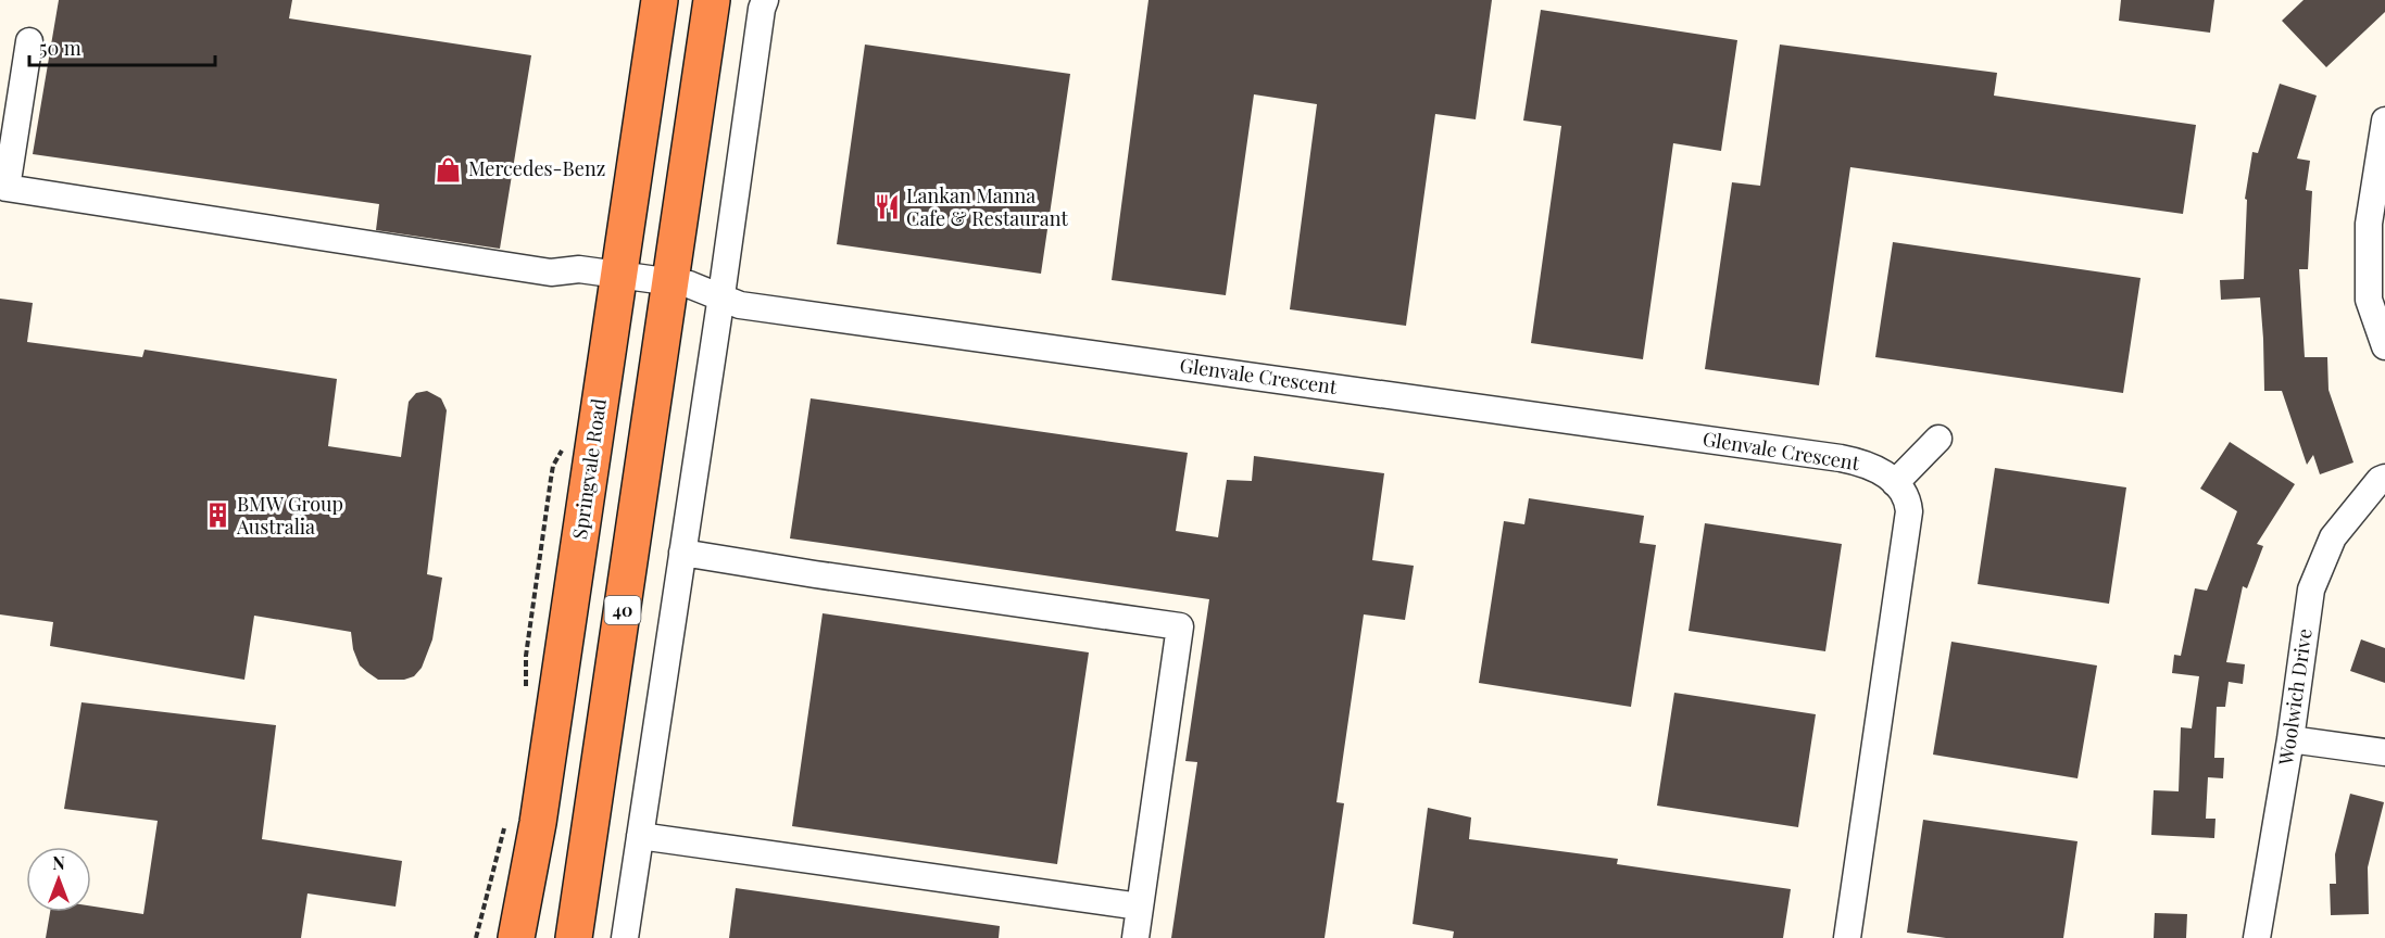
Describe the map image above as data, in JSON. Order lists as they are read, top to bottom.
{
  "streets": {
    "highway": ["Springvale Road", "40"],
    "street": ["Glenvale Crescent", "Woolwich Drive"]
  },
  "crossings": [
    ["Glenvale Crescent", "Springvale Road"],
    ["Glenvale Crescent", "40"]
  ],
  "places": {
    "shop": ["Mercedes-Benz"],
    "restaurant": ["Lankan Manna Cafe & Restaurant"],
    "building": ["BMW Group Australia"]
  },
  "scale_bar": "50 m",
  "north": "top"
}
